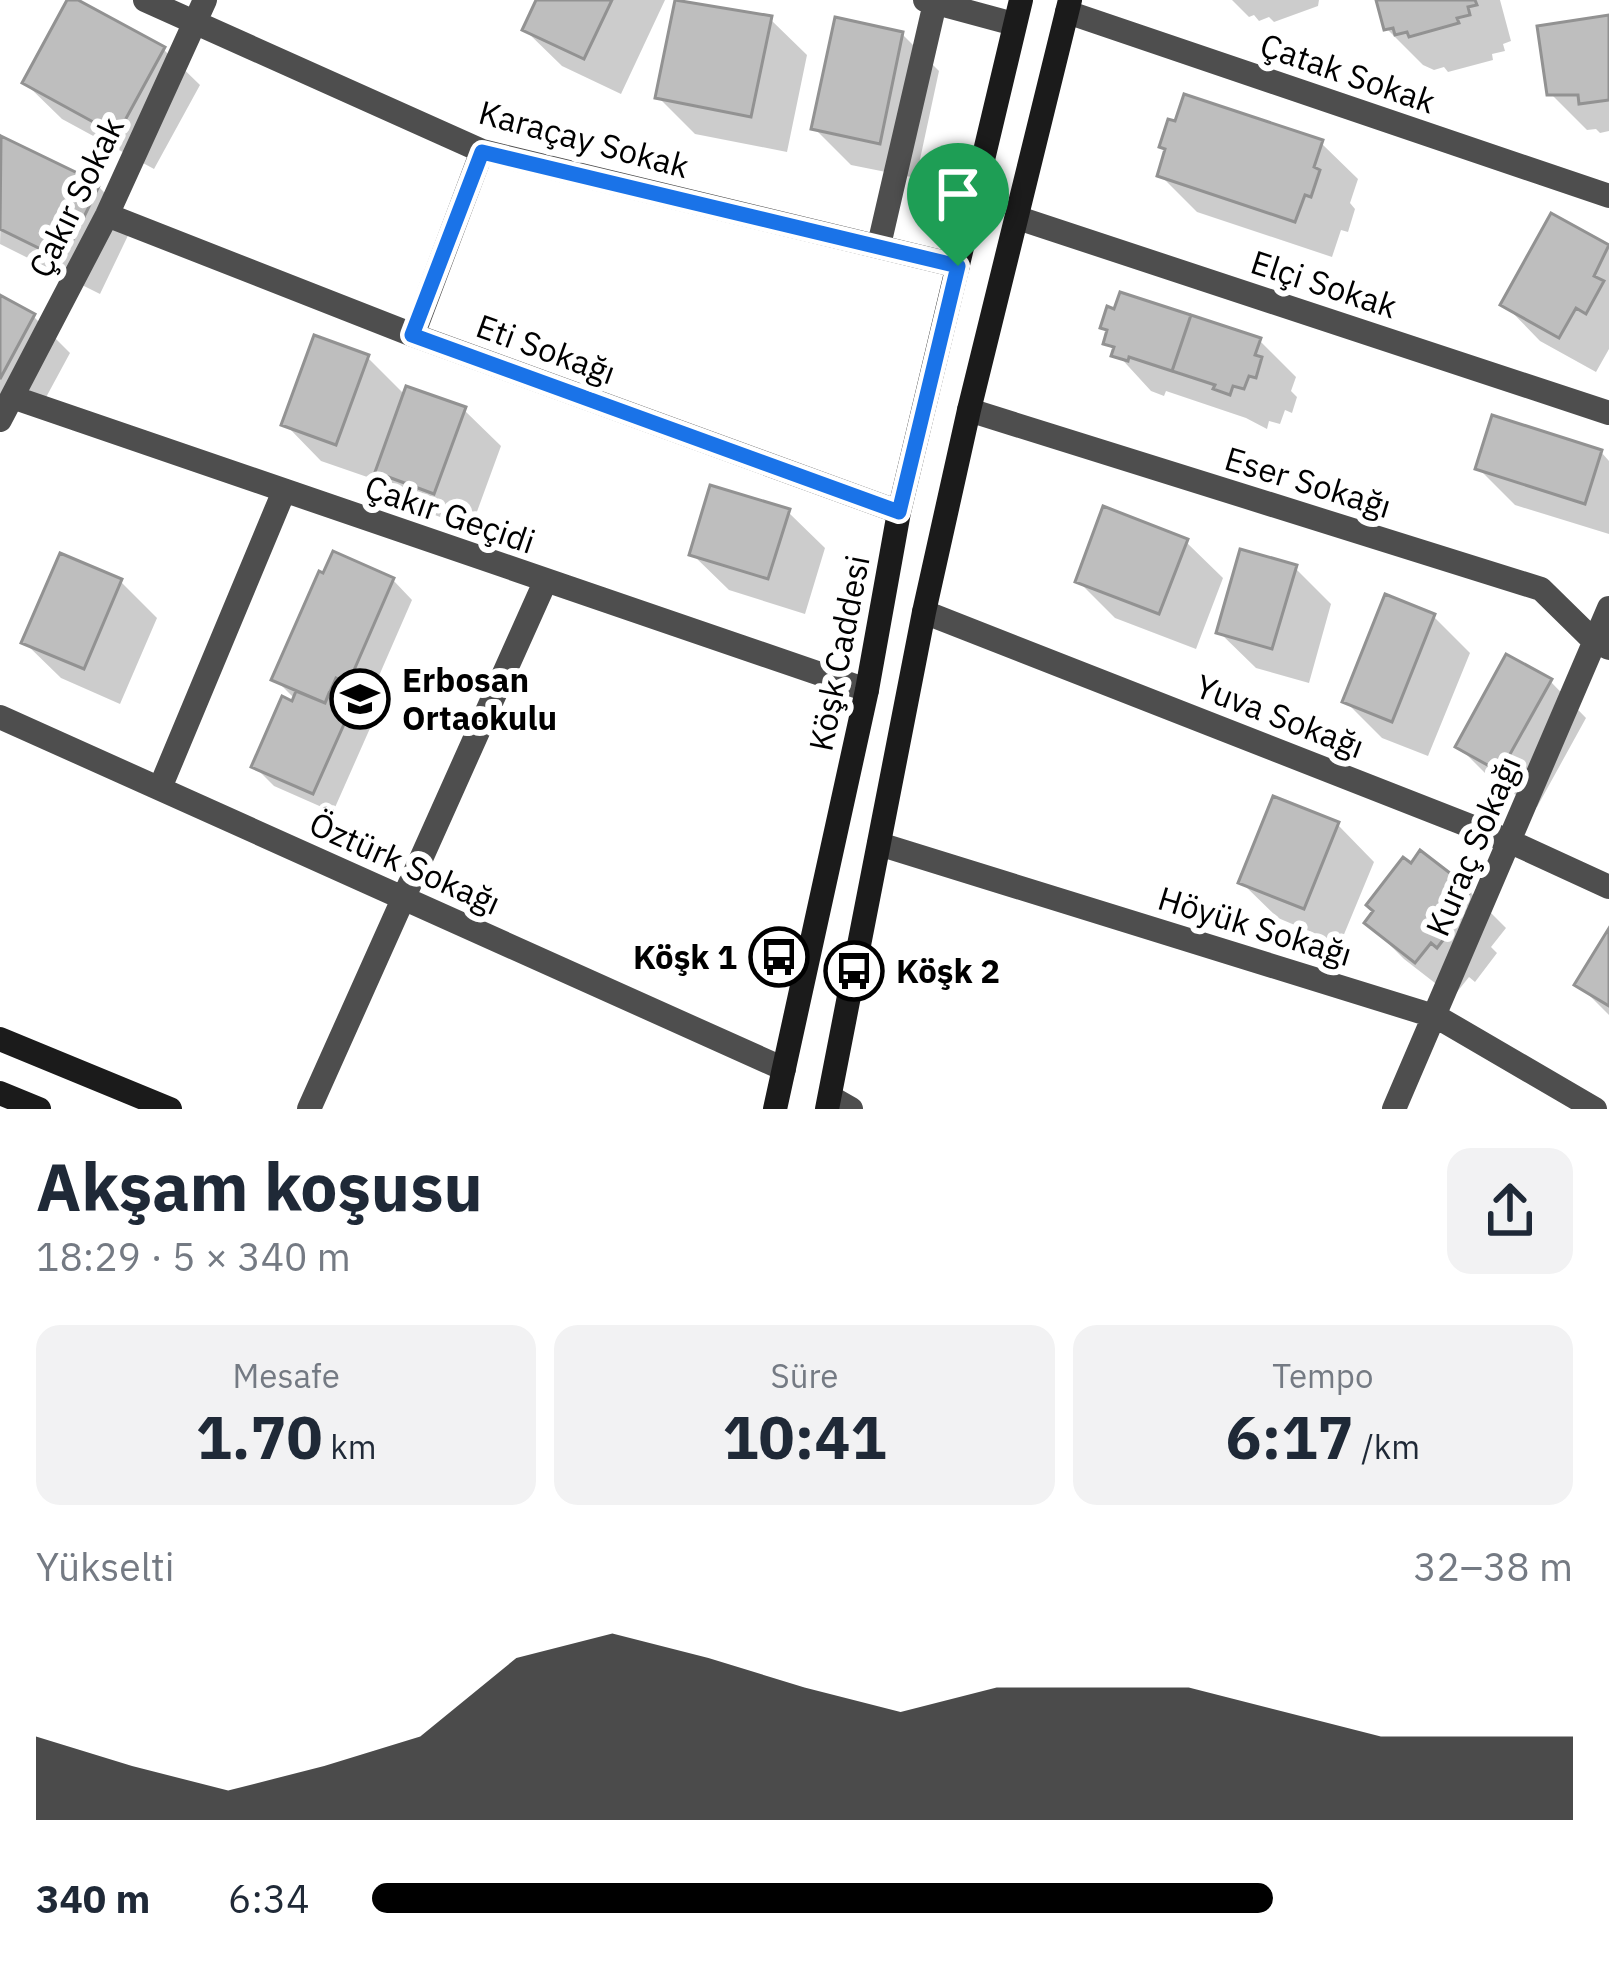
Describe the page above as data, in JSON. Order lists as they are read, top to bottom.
{
  "streets": {
    "street": [
      "Çatak Sokak",
      "Karaçay Sokak",
      "Çakır Sokak",
      "Elçi Sokak",
      "Eti Sokağı",
      "Eser Sokağı",
      "Çakır Geçidi",
      "Köşk Caddesi",
      "Yuva Sokağı",
      "Kuraç Sokağı",
      "Öztürk Sokağı",
      "Höyük Sokağı"
    ]
  },
  "crossings": [
    ["Karaçay Sokak", "Çakır Sokak"],
    ["Karaçay Sokak", "Köşk Caddesi"],
    ["Çakır Sokak", "Eti Sokağı"],
    ["Çakır Sokak", "Çakır Geçidi"],
    ["Eti Sokağı", "Köşk Caddesi"],
    ["Eser Sokağı", "Kuraç Sokağı"],
    ["Çakır Geçidi", "Köşk Caddesi"],
    ["Köşk Caddesi", "Öztürk Sokağı"],
    ["Yuva Sokağı", "Kuraç Sokağı"],
    ["Kuraç Sokağı", "Höyük Sokağı"]
  ],
  "places": {
    "school or university": ["Erbosan Ortaokulu"],
    "bus stop": ["Köşk 1", "Köşk 2"]
  },
  "page": {
    "heading": ["Akşam koşusu", "18:29 · 5 × 340 m"],
    "stats": [
      ["Mesafe", "1.70 km"],
      ["Süre", "10:41"],
      ["Tempo", "6:17 /km"]
    ],
    "chart": ["Yükselti", "32–38 m"],
    "list": [
      {
        "name": "340 m",
        "note": "6:34"
      }
    ]
  }
}
